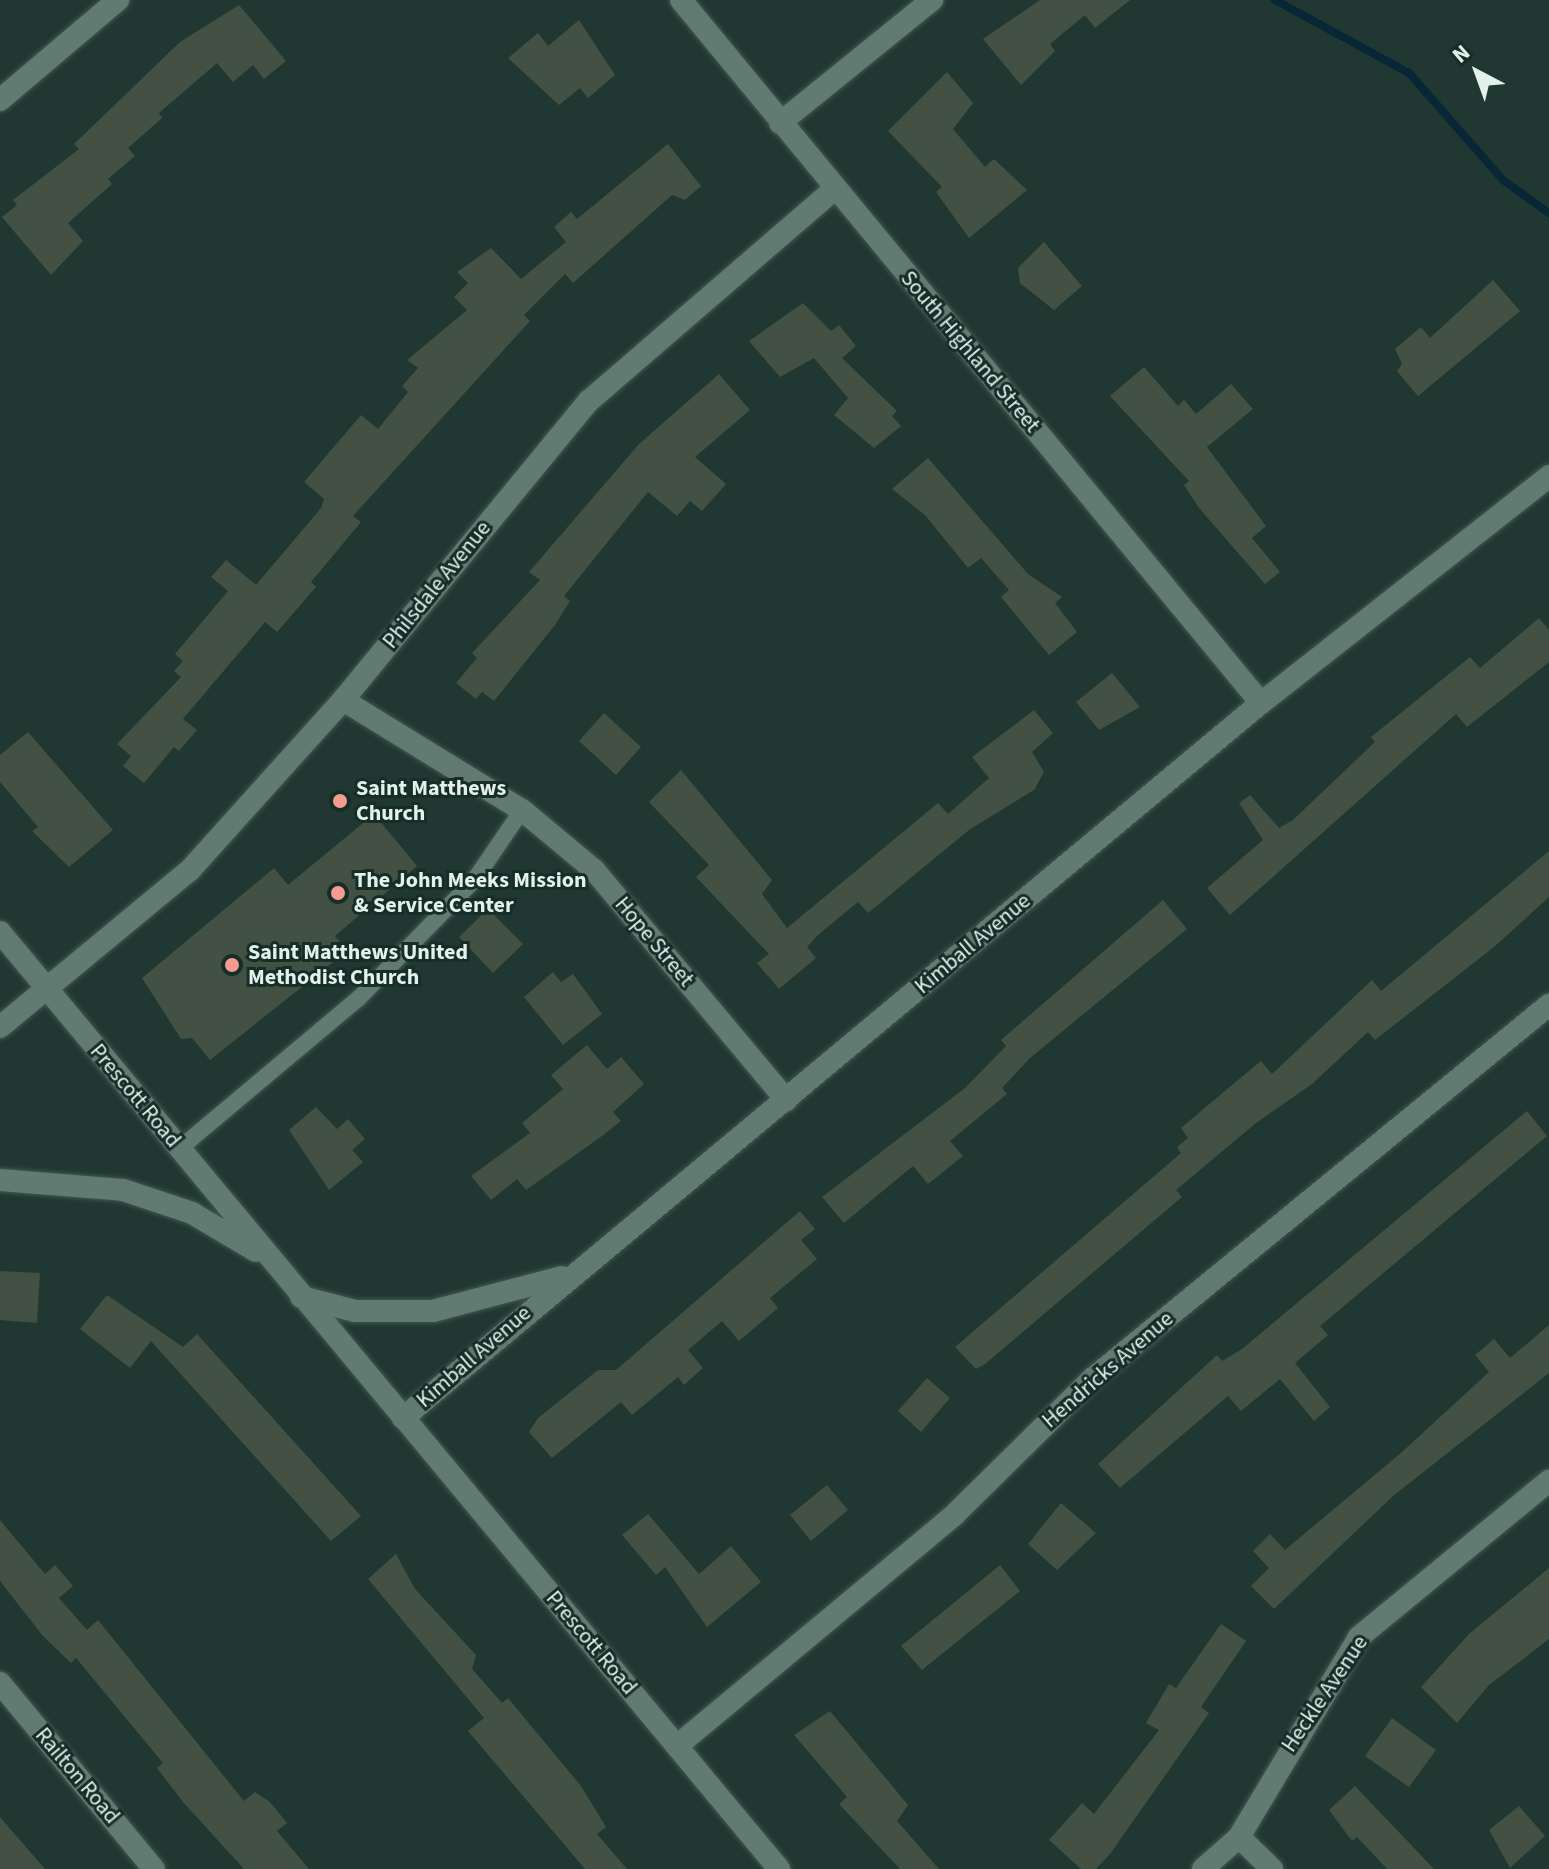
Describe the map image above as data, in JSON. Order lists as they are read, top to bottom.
{
  "streets": {
    "street": [
      "South Highland Street",
      "Philsdale Avenue",
      "Hope Street",
      "Kimball Avenue",
      "Prescott Road",
      "Hendricks Avenue",
      "Heckle Avenue",
      "Railton Road"
    ]
  },
  "crossings": [
    ["South Highland Street", "Philsdale Avenue"],
    ["South Highland Street", "Kimball Avenue"],
    ["Philsdale Avenue", "Hope Street"],
    ["Philsdale Avenue", "Prescott Road"],
    ["Hope Street", "Kimball Avenue"],
    ["Kimball Avenue", "Prescott Road"],
    ["Prescott Road", "Hendricks Avenue"]
  ],
  "places": ["Saint Matthews Church", "The John Meeks Mission & Service Center", "Saint Matthews United Methodist Church"],
  "north": "top left"
}
